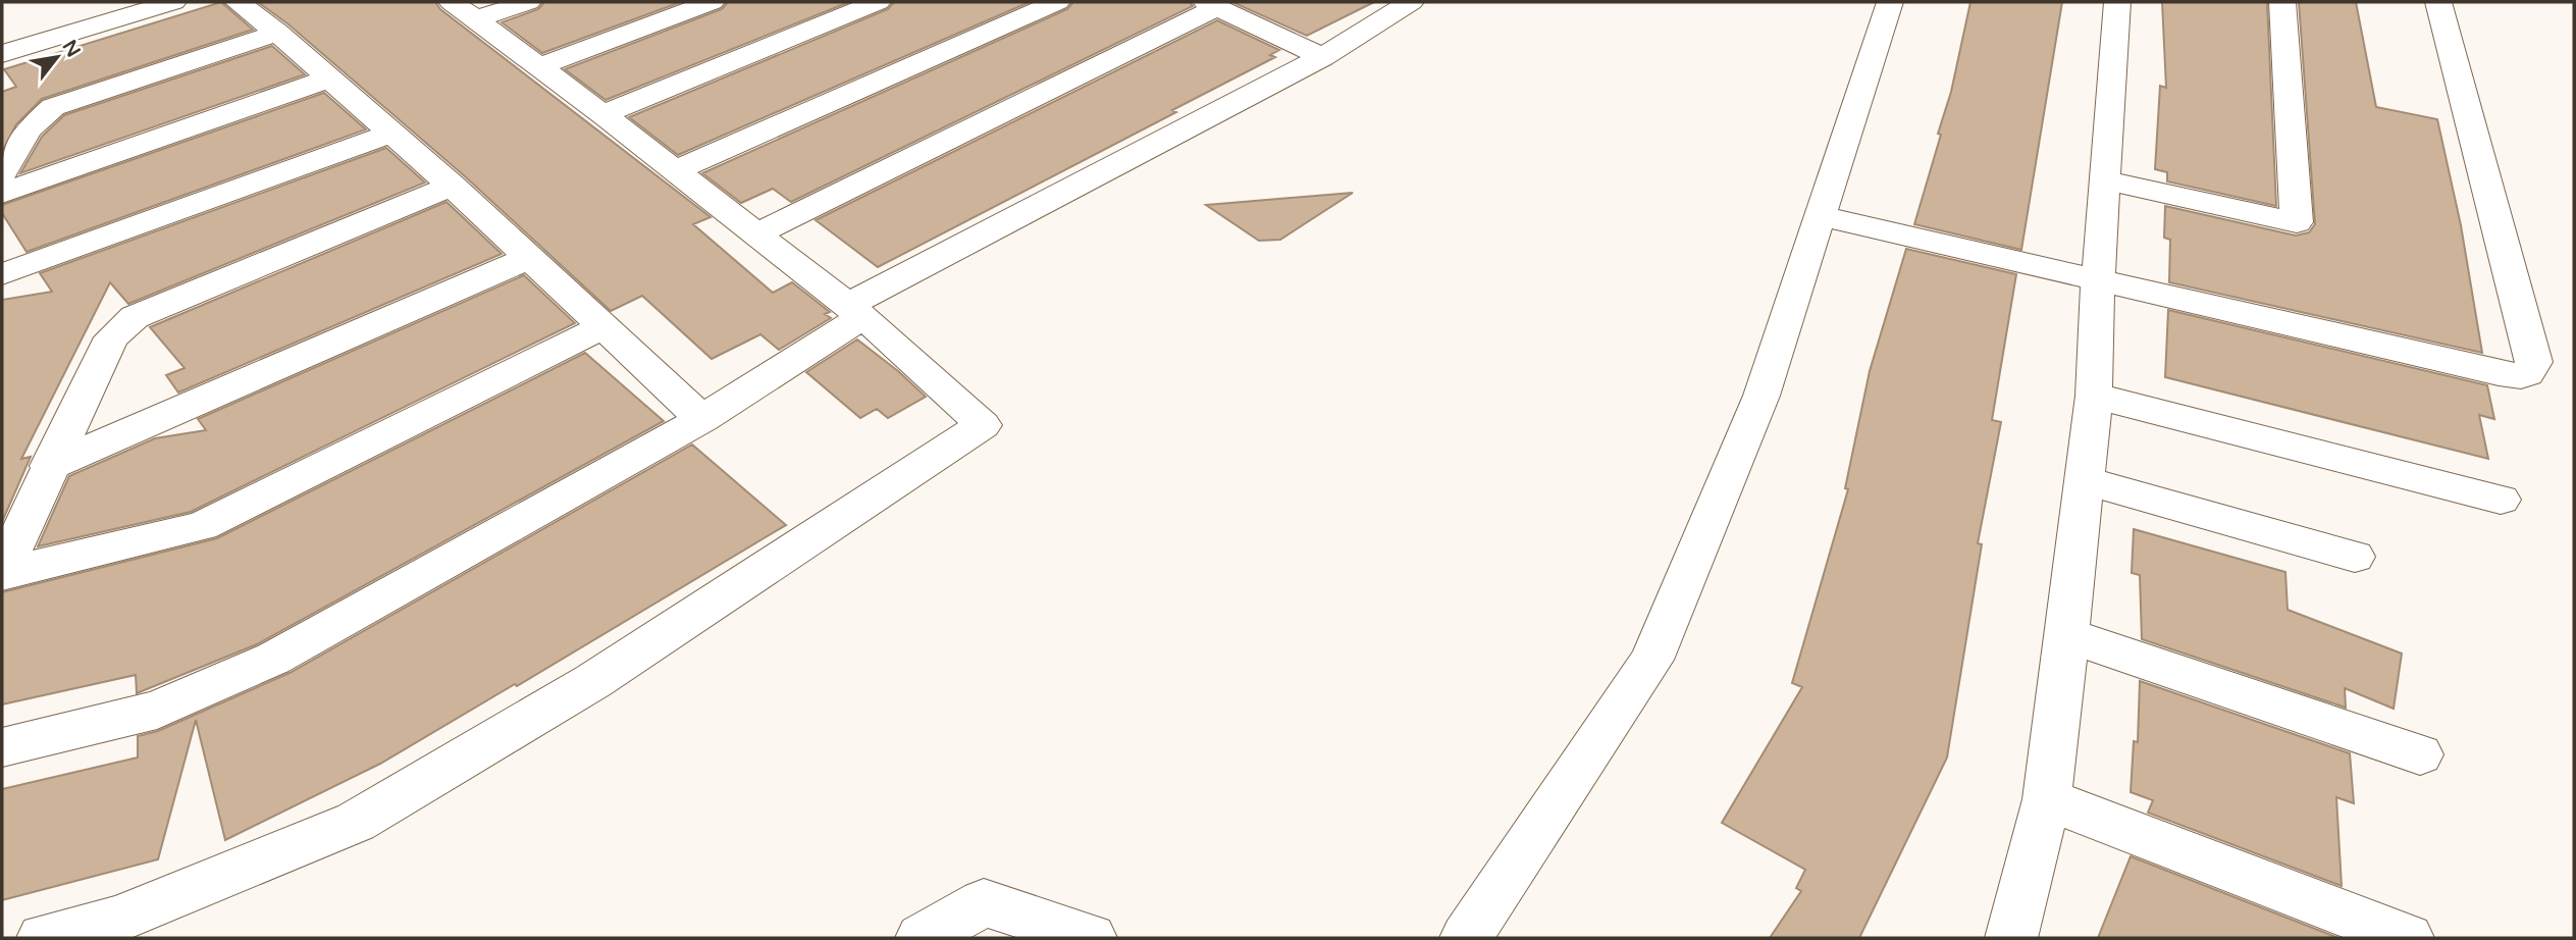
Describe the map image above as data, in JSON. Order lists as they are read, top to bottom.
{
  "north": "top right"
}
